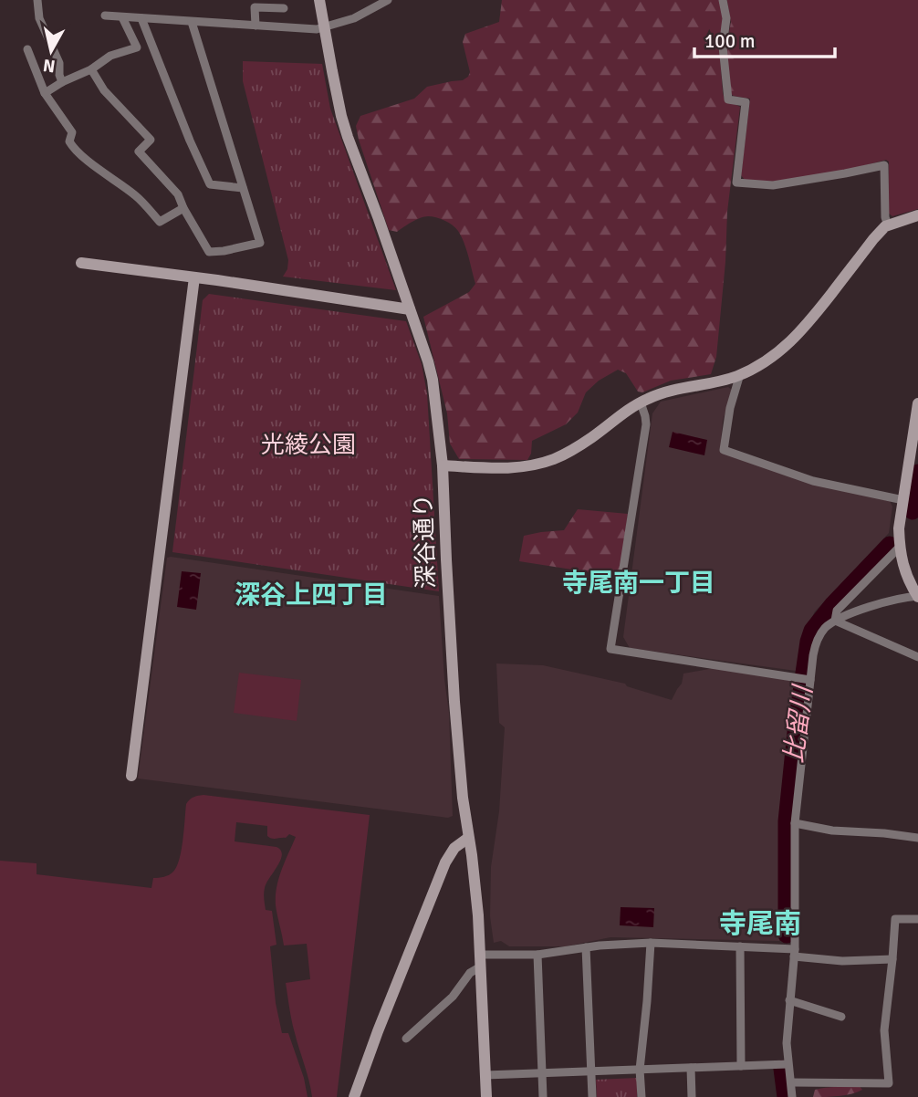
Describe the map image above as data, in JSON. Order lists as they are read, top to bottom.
{
  "streets": {
    "street": ["深谷通り"]
  },
  "districts": ["寺尾南一丁目", "深谷上四丁目", "寺尾南"],
  "water": ["比留川"],
  "parks": ["光綾公園"],
  "scale_bar": "100 m",
  "north": "bottom"
}
